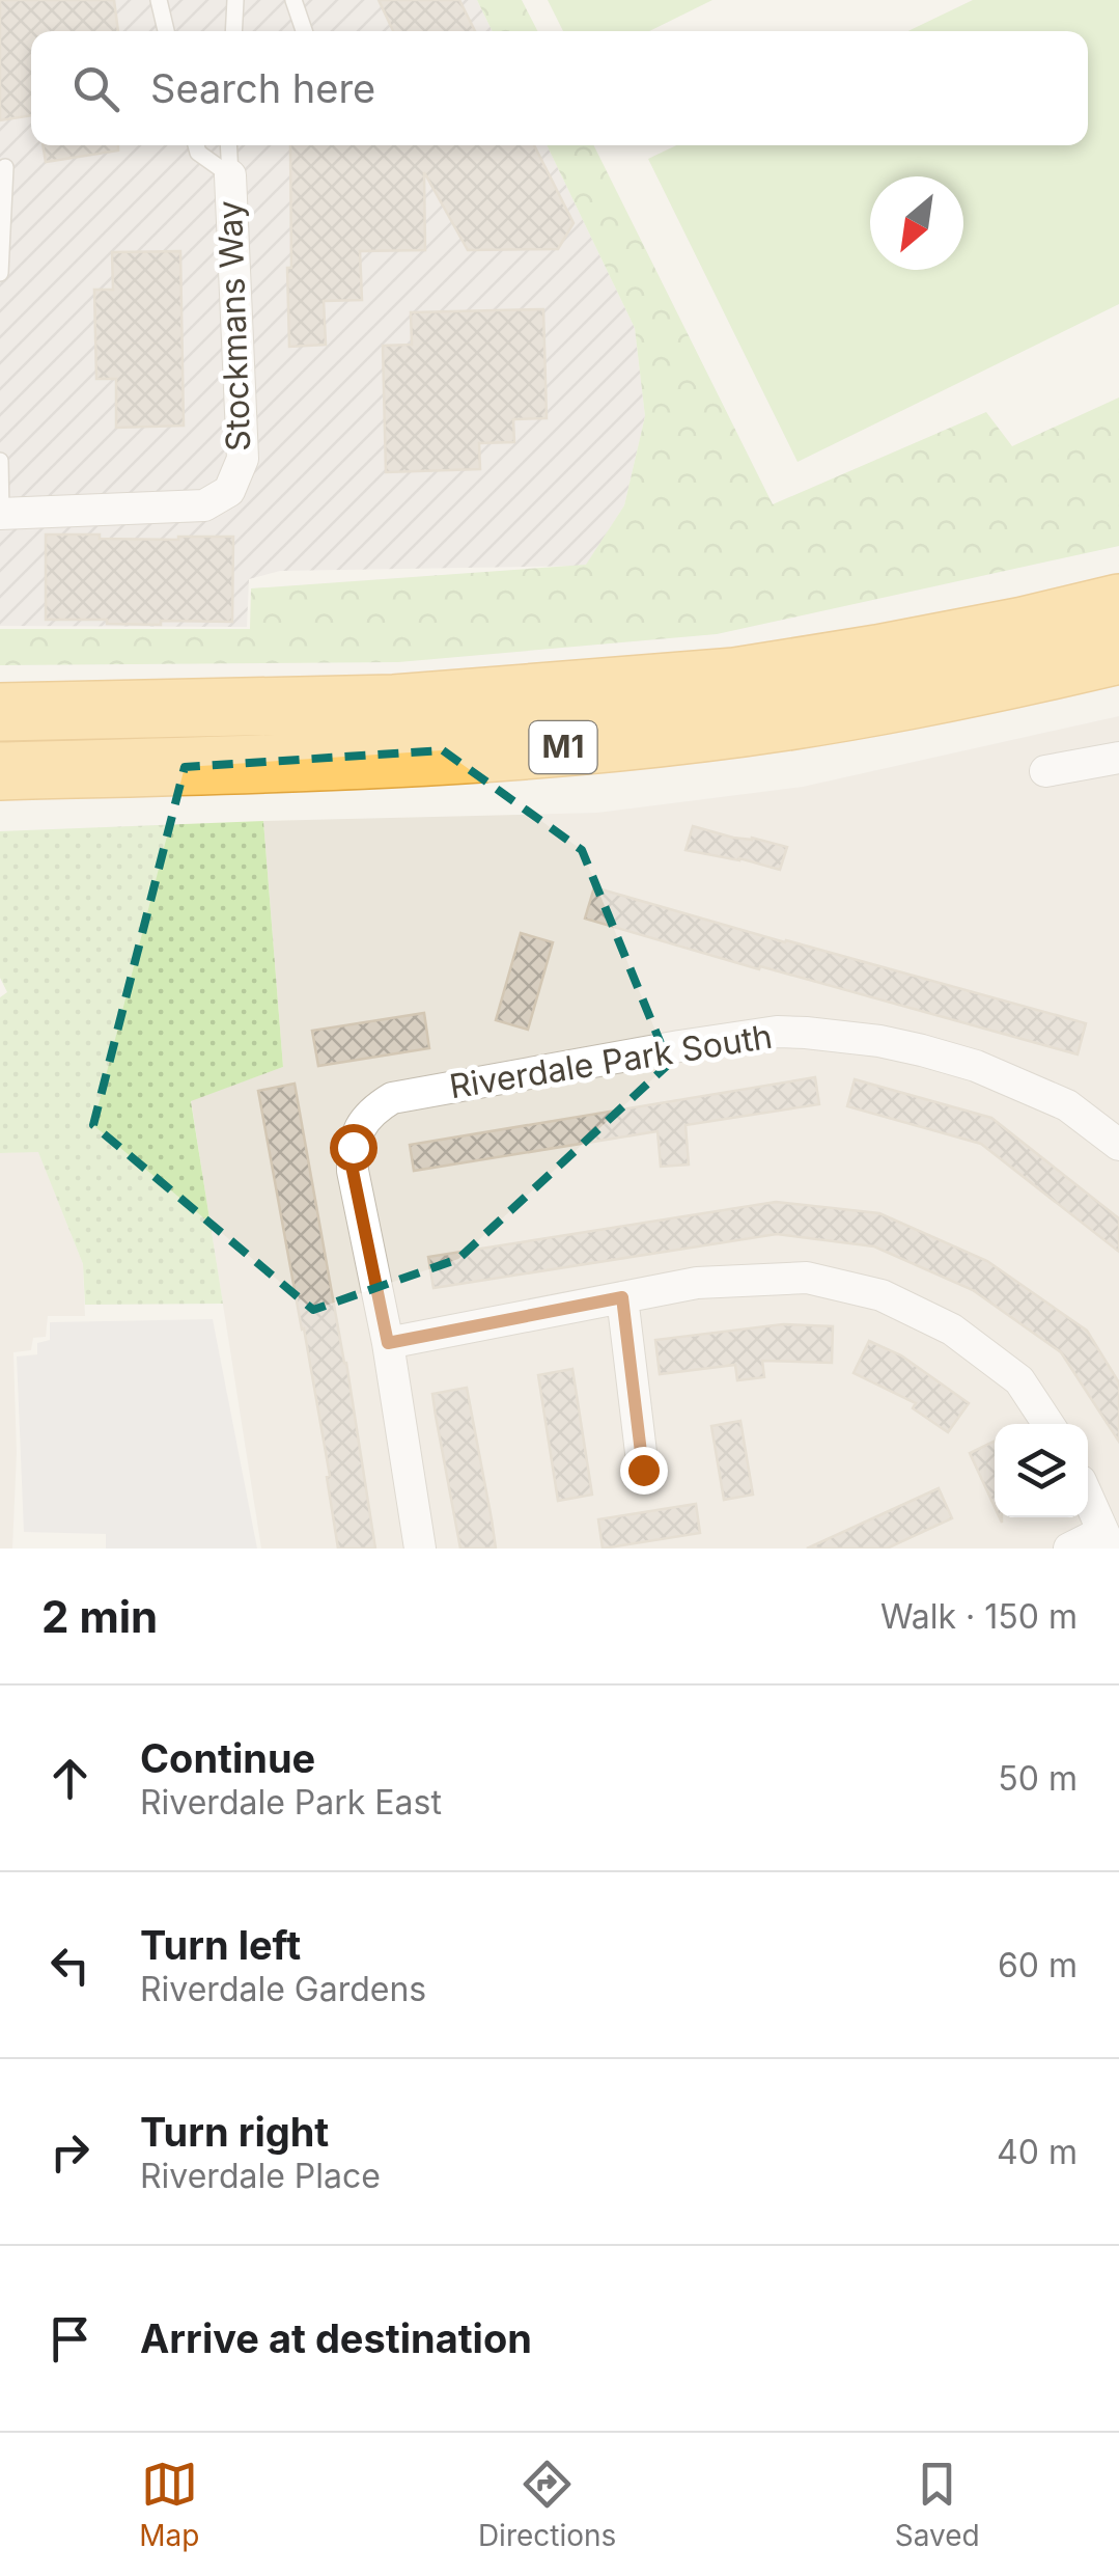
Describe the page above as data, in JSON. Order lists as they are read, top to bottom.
{
  "streets": {
    "highway": ["M1"],
    "street": ["Stockmans Way", "Riverdale Park South"]
  },
  "north": "bottom left",
  "page": {
    "search": "Search here",
    "heading": ["2 min", "Walk · 150 m"],
    "list": [
      ["Continue", "Riverdale Park East", "50 m"],
      ["Turn left", "Riverdale Gardens", "60 m"],
      ["Turn right", "Riverdale Place", "40 m"],
      "Arrive at destination"
    ],
    "nav": ["Map", "Directions", "Saved"]
  }
}
